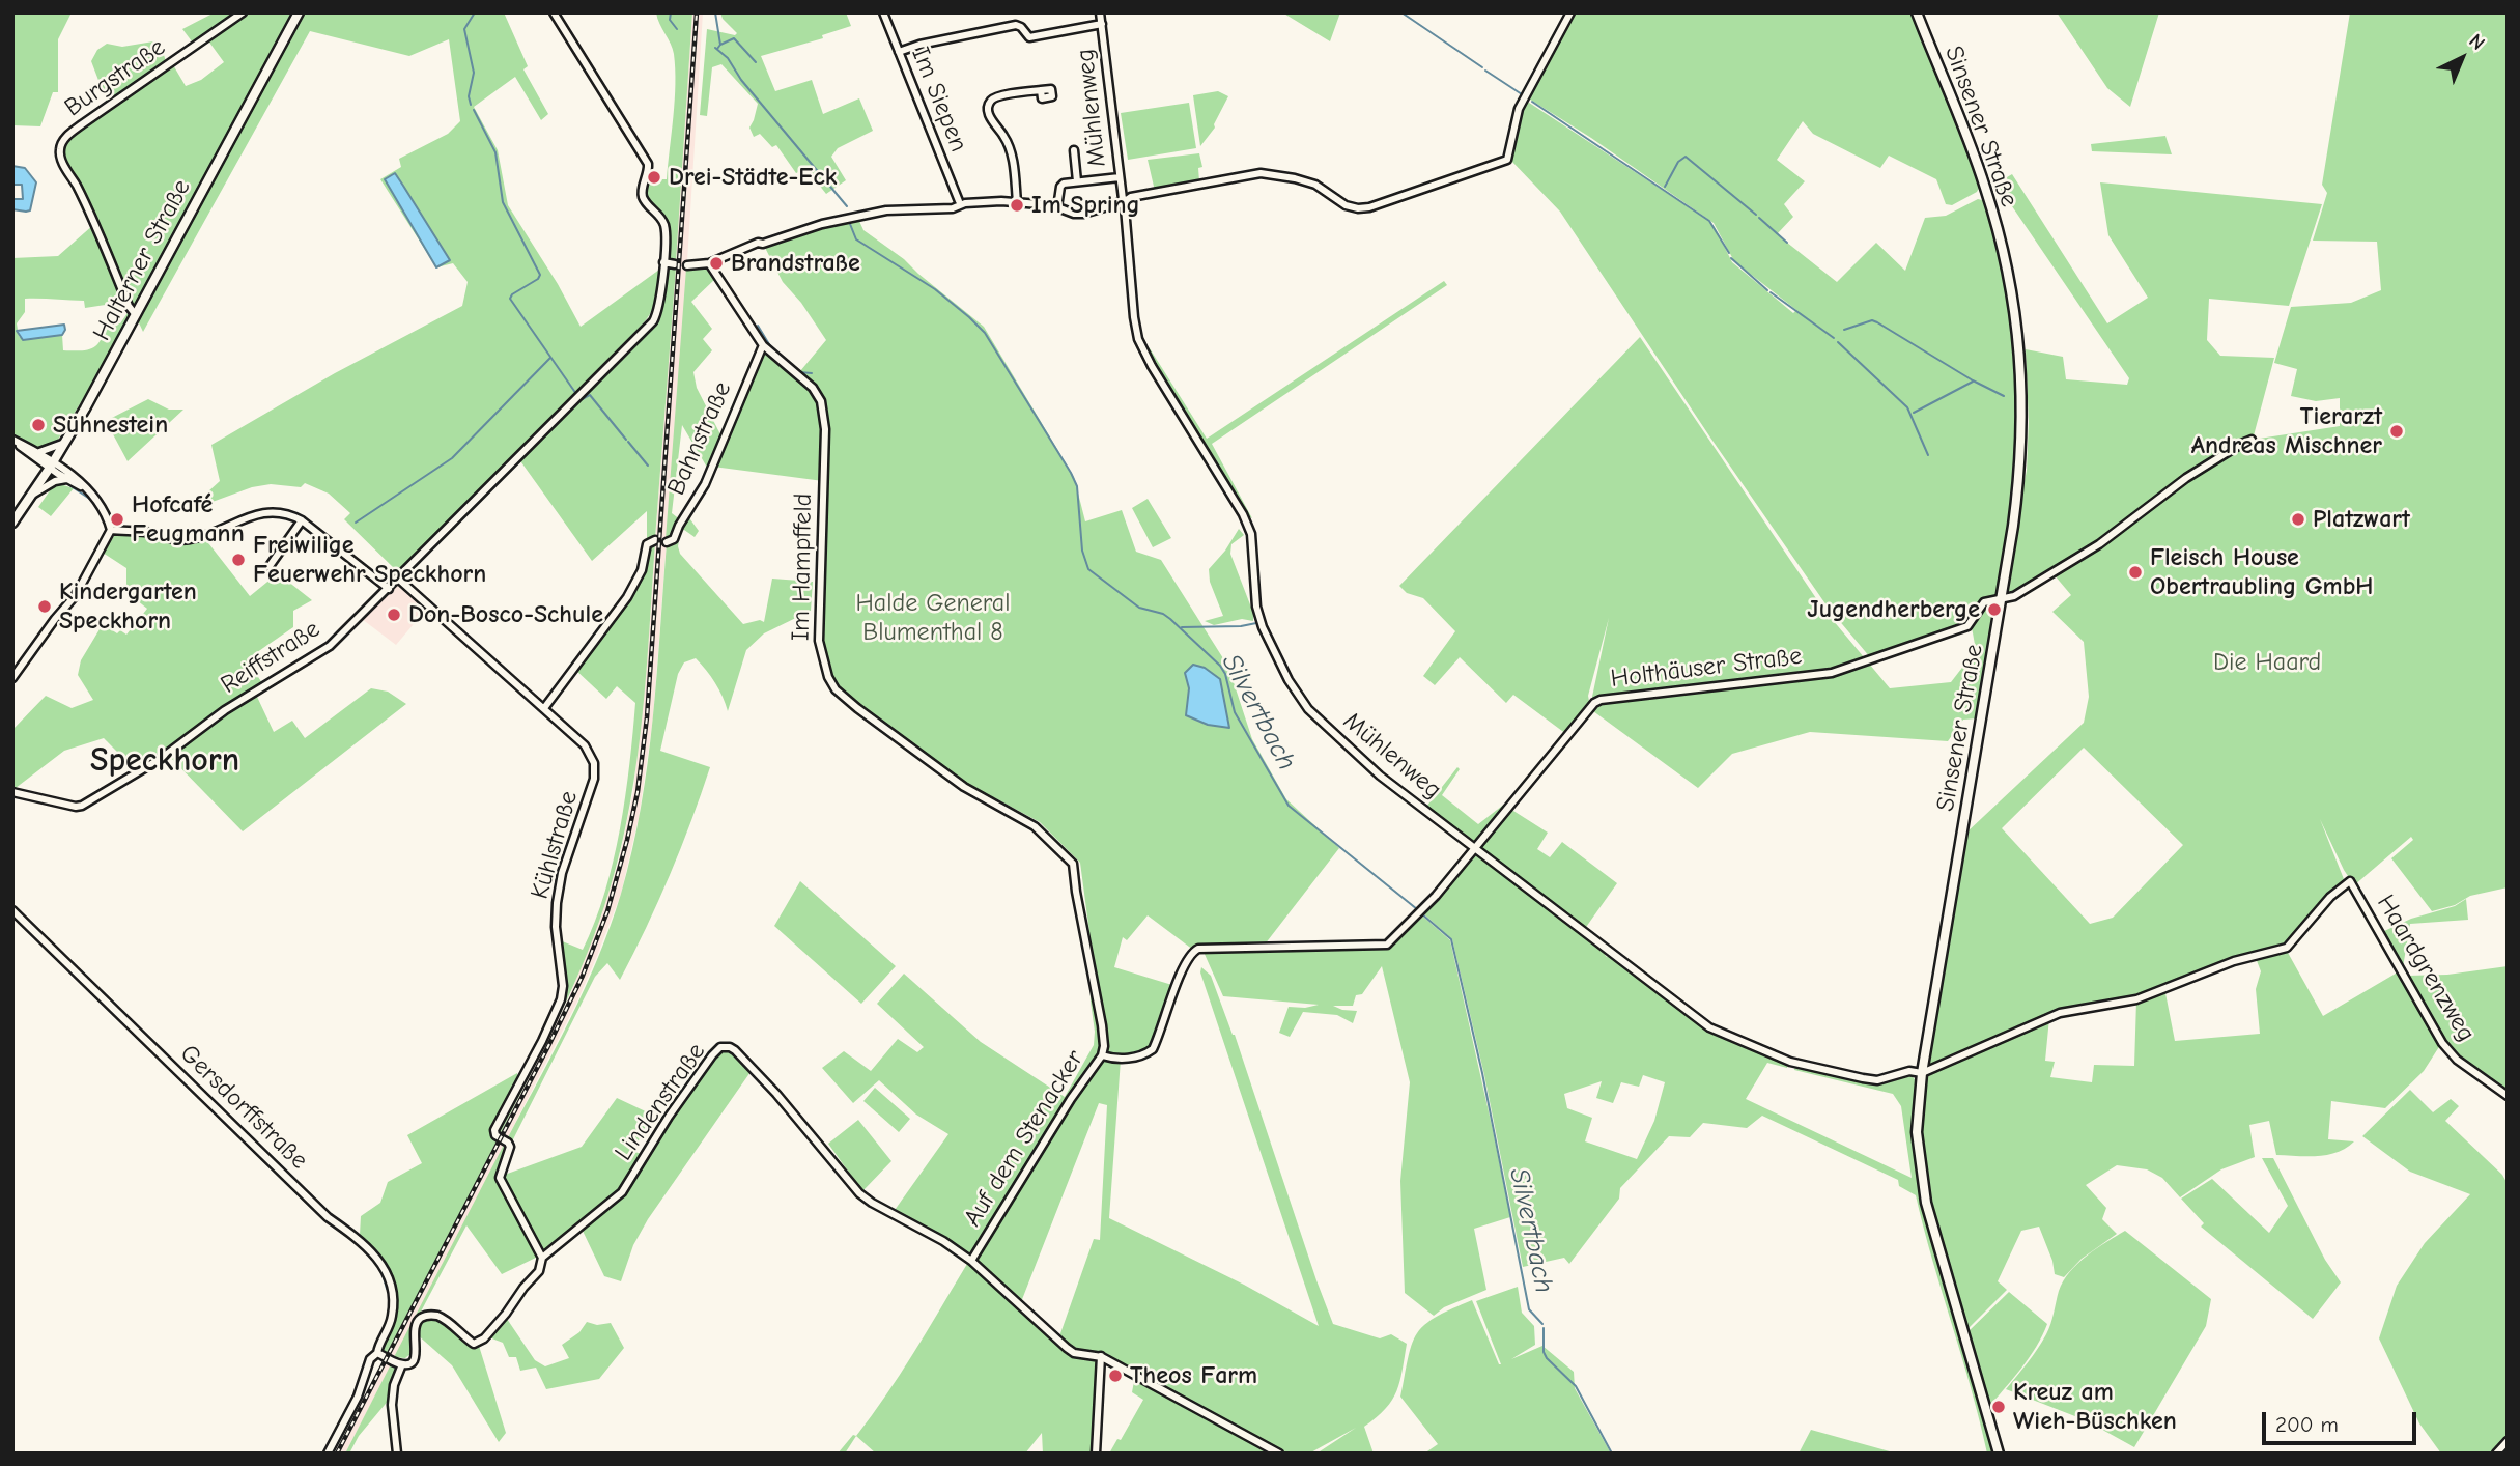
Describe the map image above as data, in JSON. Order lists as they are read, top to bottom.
{
  "streets": {
    "main road": ["Sinsener Straße", "Halterner Straße"],
    "street": [
      "Burgstraße",
      "Im Siepen",
      "Mühlenweg",
      "Bahnstraße",
      "Im Hampffeld",
      "Reiffstraße",
      "Holthäuser Straße",
      "Kühlstraße",
      "Haardgrenzweg",
      "Lindenstraße",
      "Gersdorffstraße",
      "Auf dem Stenacker"
    ]
  },
  "crossings": [
    ["Burgstraße", "Halterner Straße"],
    ["Mühlenweg", "Sinsener Straße"],
    ["Mühlenweg", "Holthäuser Straße"],
    ["Mühlenweg", "Haardgrenzweg"],
    ["Sinsener Straße", "Holthäuser Straße"],
    ["Bahnstraße", "Im Hampffeld"],
    ["Im Hampffeld", "Auf dem Stenacker"],
    ["Reiffstraße", "Kühlstraße"],
    ["Holthäuser Straße", "Auf dem Stenacker"],
    ["Kühlstraße", "Lindenstraße"],
    ["Lindenstraße", "Auf dem Stenacker"]
  ],
  "districts": ["Speckhorn"],
  "water": ["Silvertbach"],
  "parks": ["Halde General Blumenthal 8", "Die Haard"],
  "places": [
    "Drei-Städte-Eck",
    "Im Spring",
    "Brandstraße",
    "Sühnestein",
    "Tierarzt Andreas Mischner",
    "Hofcafé Feugmann",
    "Platzwart",
    "Freiwilige Feuerwehr Speckhorn",
    "Fleisch House Obertraubling GmbH",
    "Kindergarten Speckhorn",
    "Jugendherberge",
    "Don-Bosco-Schule",
    "Theos Farm",
    "Kreuz am Wieh-Büschken"
  ],
  "scale_bar": "200 m",
  "north": "top right"
}
